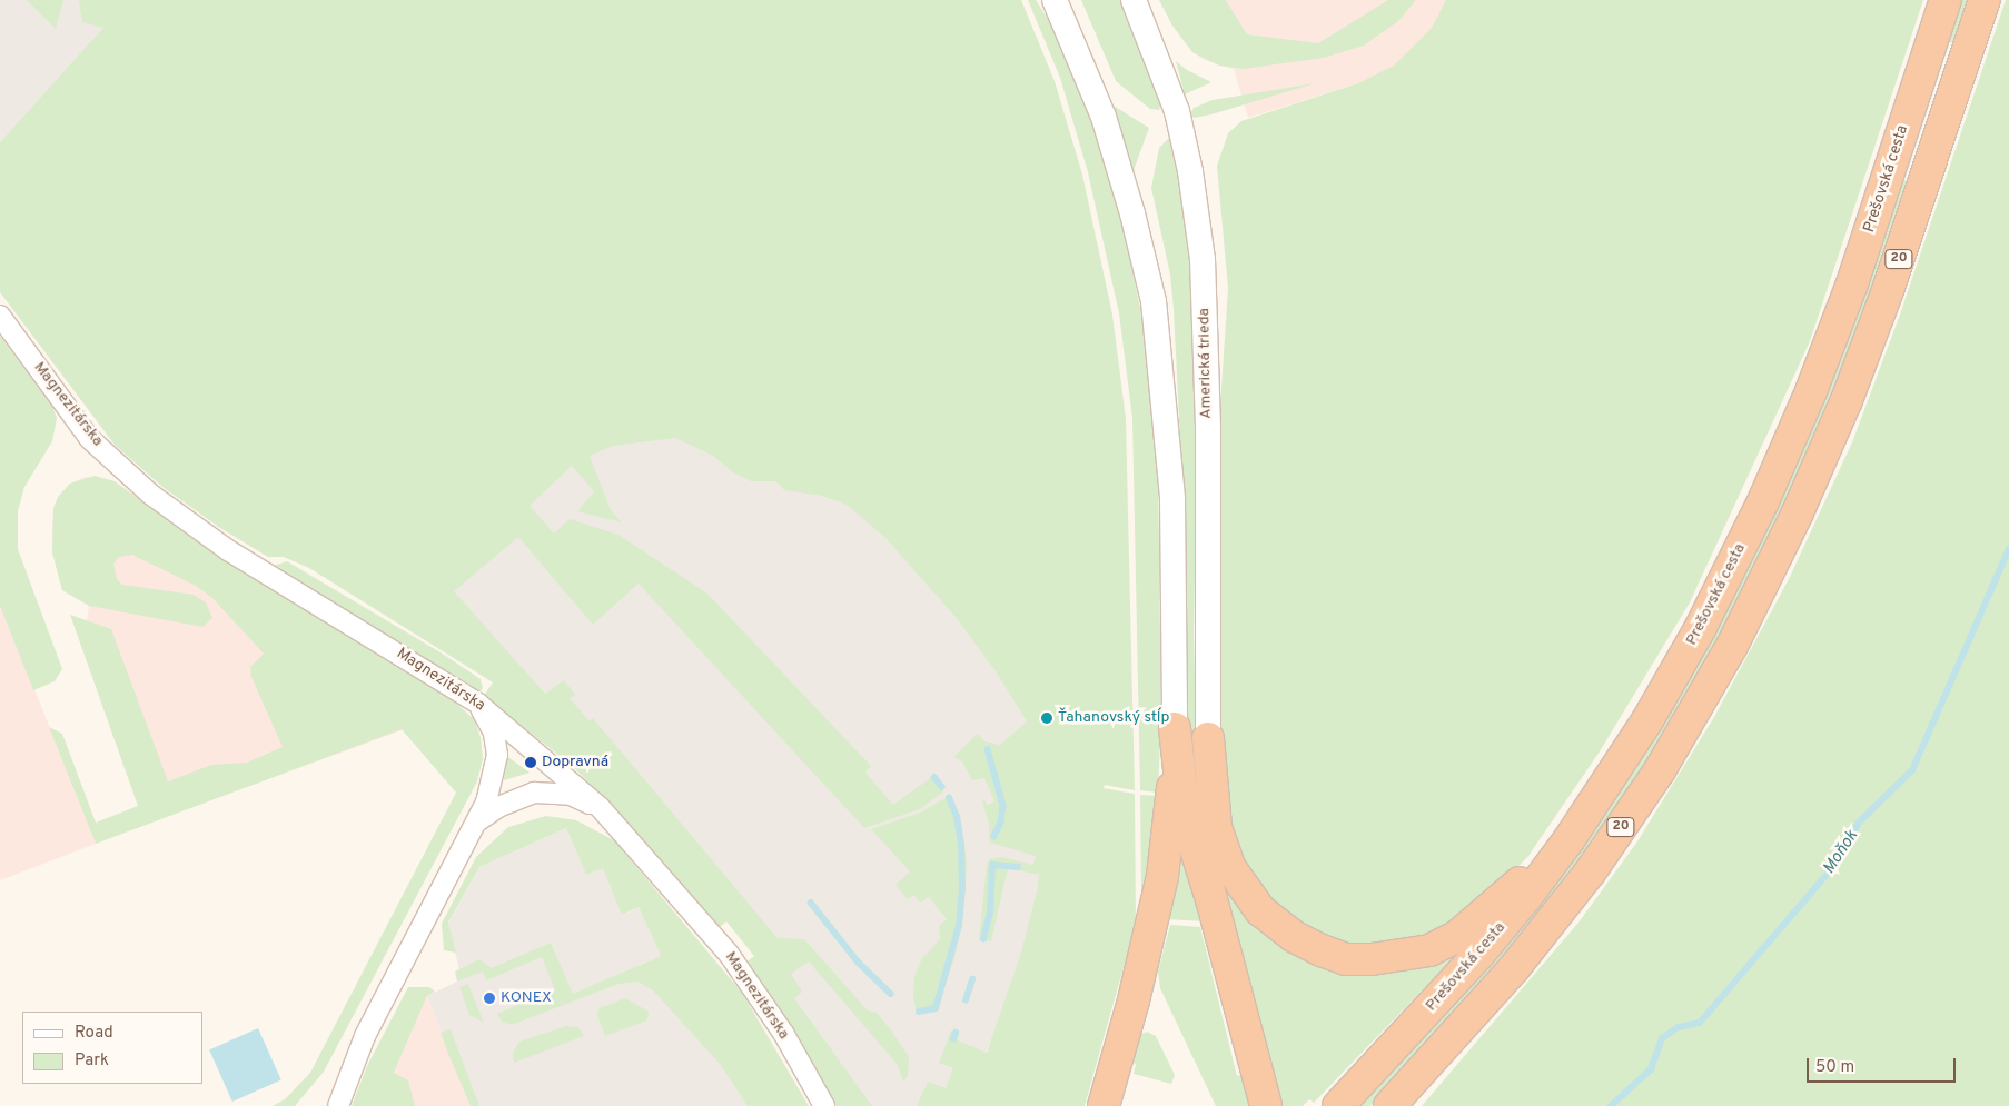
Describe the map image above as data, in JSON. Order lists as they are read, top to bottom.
{
  "streets": {
    "highway": ["Prešovská cesta", "20"],
    "street": ["Americká trieda", "Magnezitárska"]
  },
  "water": ["Moňok"],
  "places": ["Ťahanovský stĺp", "Dopravná", "KONEX"],
  "legend": ["Road", "Park"],
  "scale_bar": "50 m"
}
